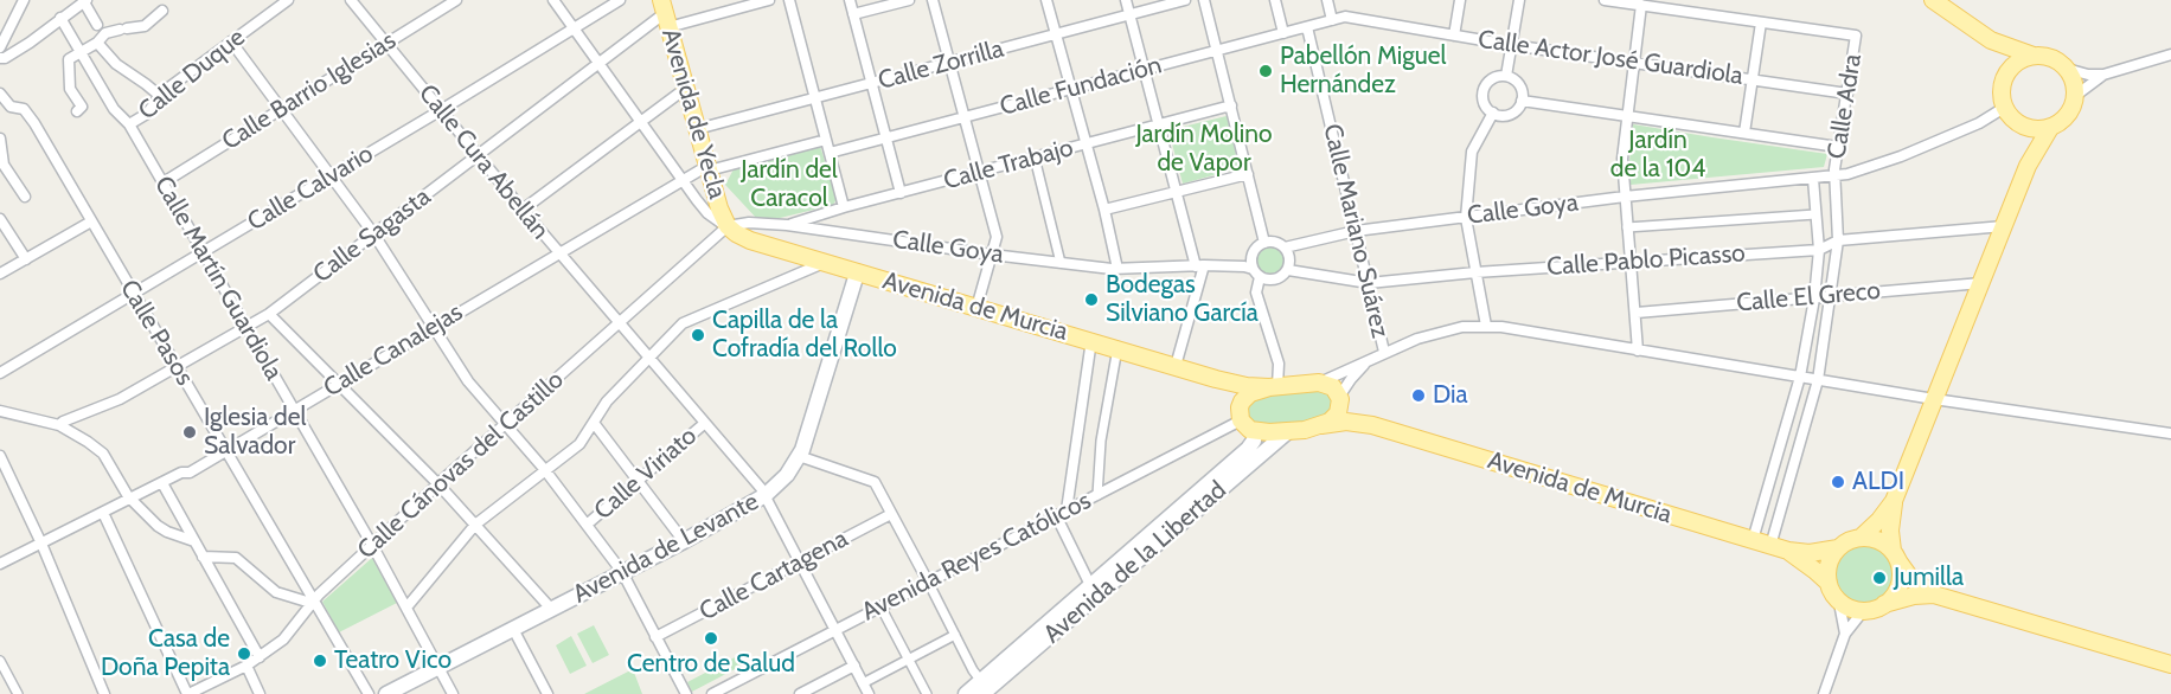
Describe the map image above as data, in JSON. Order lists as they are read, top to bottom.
{
  "streets": {
    "main road": [
      "Avenida de Yecla",
      "Avenida de Murcia",
      "Avenida de Levante",
      "Avenida de la Libertad"
    ],
    "street": [
      "Calle Actor José Guardiola",
      "Calle Zorrilla",
      "Calle Duque",
      "Calle Fundación",
      "Calle Barrio Iglesias",
      "Calle Adra",
      "Calle Cura Abellán",
      "Calle Trabajo",
      "Calle Calvario",
      "Calle Goya",
      "Calle Mariano Suárez",
      "Calle Sagasta",
      "Calle Pablo Picasso",
      "Calle Martín Guardiola",
      "Calle El Greco",
      "Calle Pasos",
      "Calle Canalejas",
      "Calle Cánovas del Castillo",
      "Calle Viriato",
      "Avenida Reyes Católicos",
      "Calle Cartagena"
    ]
  },
  "crossings": [
    ["Calle Actor José Guardiola", "Calle Fundación"],
    ["Calle Actor José Guardiola", "Calle Adra"],
    ["Calle Zorrilla", "Avenida de Yecla"],
    ["Calle Duque", "Calle Martín Guardiola"],
    ["Calle Fundación", "Calle Mariano Suárez"],
    ["Calle Barrio Iglesias", "Calle Cura Abellán"],
    ["Calle Barrio Iglesias", "Calle Martín Guardiola"],
    ["Calle Adra", "Calle Goya"],
    ["Calle Adra", "Calle Pablo Picasso"],
    ["Calle Adra", "Calle El Greco"],
    ["Calle Adra", "Avenida de Murcia"],
    ["Avenida de Yecla", "Calle Goya"],
    ["Avenida de Yecla", "Calle Sagasta"],
    ["Avenida de Yecla", "Avenida de Murcia"],
    ["Avenida de Yecla", "Calle Canalejas"],
    ["Avenida de Yecla", "Calle Cánovas del Castillo"],
    ["Calle Cura Abellán", "Calle Calvario"],
    ["Calle Cura Abellán", "Calle Sagasta"],
    ["Calle Cura Abellán", "Calle Canalejas"],
    ["Calle Cura Abellán", "Calle Cánovas del Castillo"],
    ["Calle Cura Abellán", "Calle Viriato"],
    ["Calle Cura Abellán", "Avenida de Levante"],
    ["Calle Cura Abellán", "Avenida Reyes Católicos"],
    ["Calle Cura Abellán", "Calle Cartagena"],
    ["Calle Trabajo", "Calle Goya"],
    ["Calle Calvario", "Calle Martín Guardiola"],
    ["Calle Calvario", "Calle Pasos"],
    ["Calle Goya", "Calle Mariano Suárez"],
    ["Calle Goya", "Calle Pablo Picasso"],
    ["Calle Goya", "Avenida de Murcia"],
    ["Calle Goya", "Calle Cánovas del Castillo"],
    ["Calle Mariano Suárez", "Calle Pablo Picasso"],
    ["Calle Sagasta", "Calle Martín Guardiola"],
    ["Calle Sagasta", "Calle Pasos"],
    ["Calle Martín Guardiola", "Calle Canalejas"],
    ["Calle Martín Guardiola", "Calle Cánovas del Castillo"],
    ["Calle Martín Guardiola", "Avenida de Levante"],
    ["Avenida de Murcia", "Calle Cánovas del Castillo"],
    ["Avenida de Murcia", "Avenida de Levante"],
    ["Calle Pasos", "Calle Canalejas"],
    ["Calle Pasos", "Calle Cánovas del Castillo"]
  ],
  "parks": ["Jardín Molino de Vapor", "Jardín de la 104", "Jardín del Caracol"],
  "places": [
    "Pabellón Miguel Hernández",
    "Bodegas Silviano García",
    "Capilla de la Cofradía del Rollo",
    "Dia",
    "Iglesia del Salvador",
    "ALDI",
    "Jumilla",
    "Centro de Salud",
    "Casa de Doña Pepita",
    "Teatro Vico"
  ]
}
